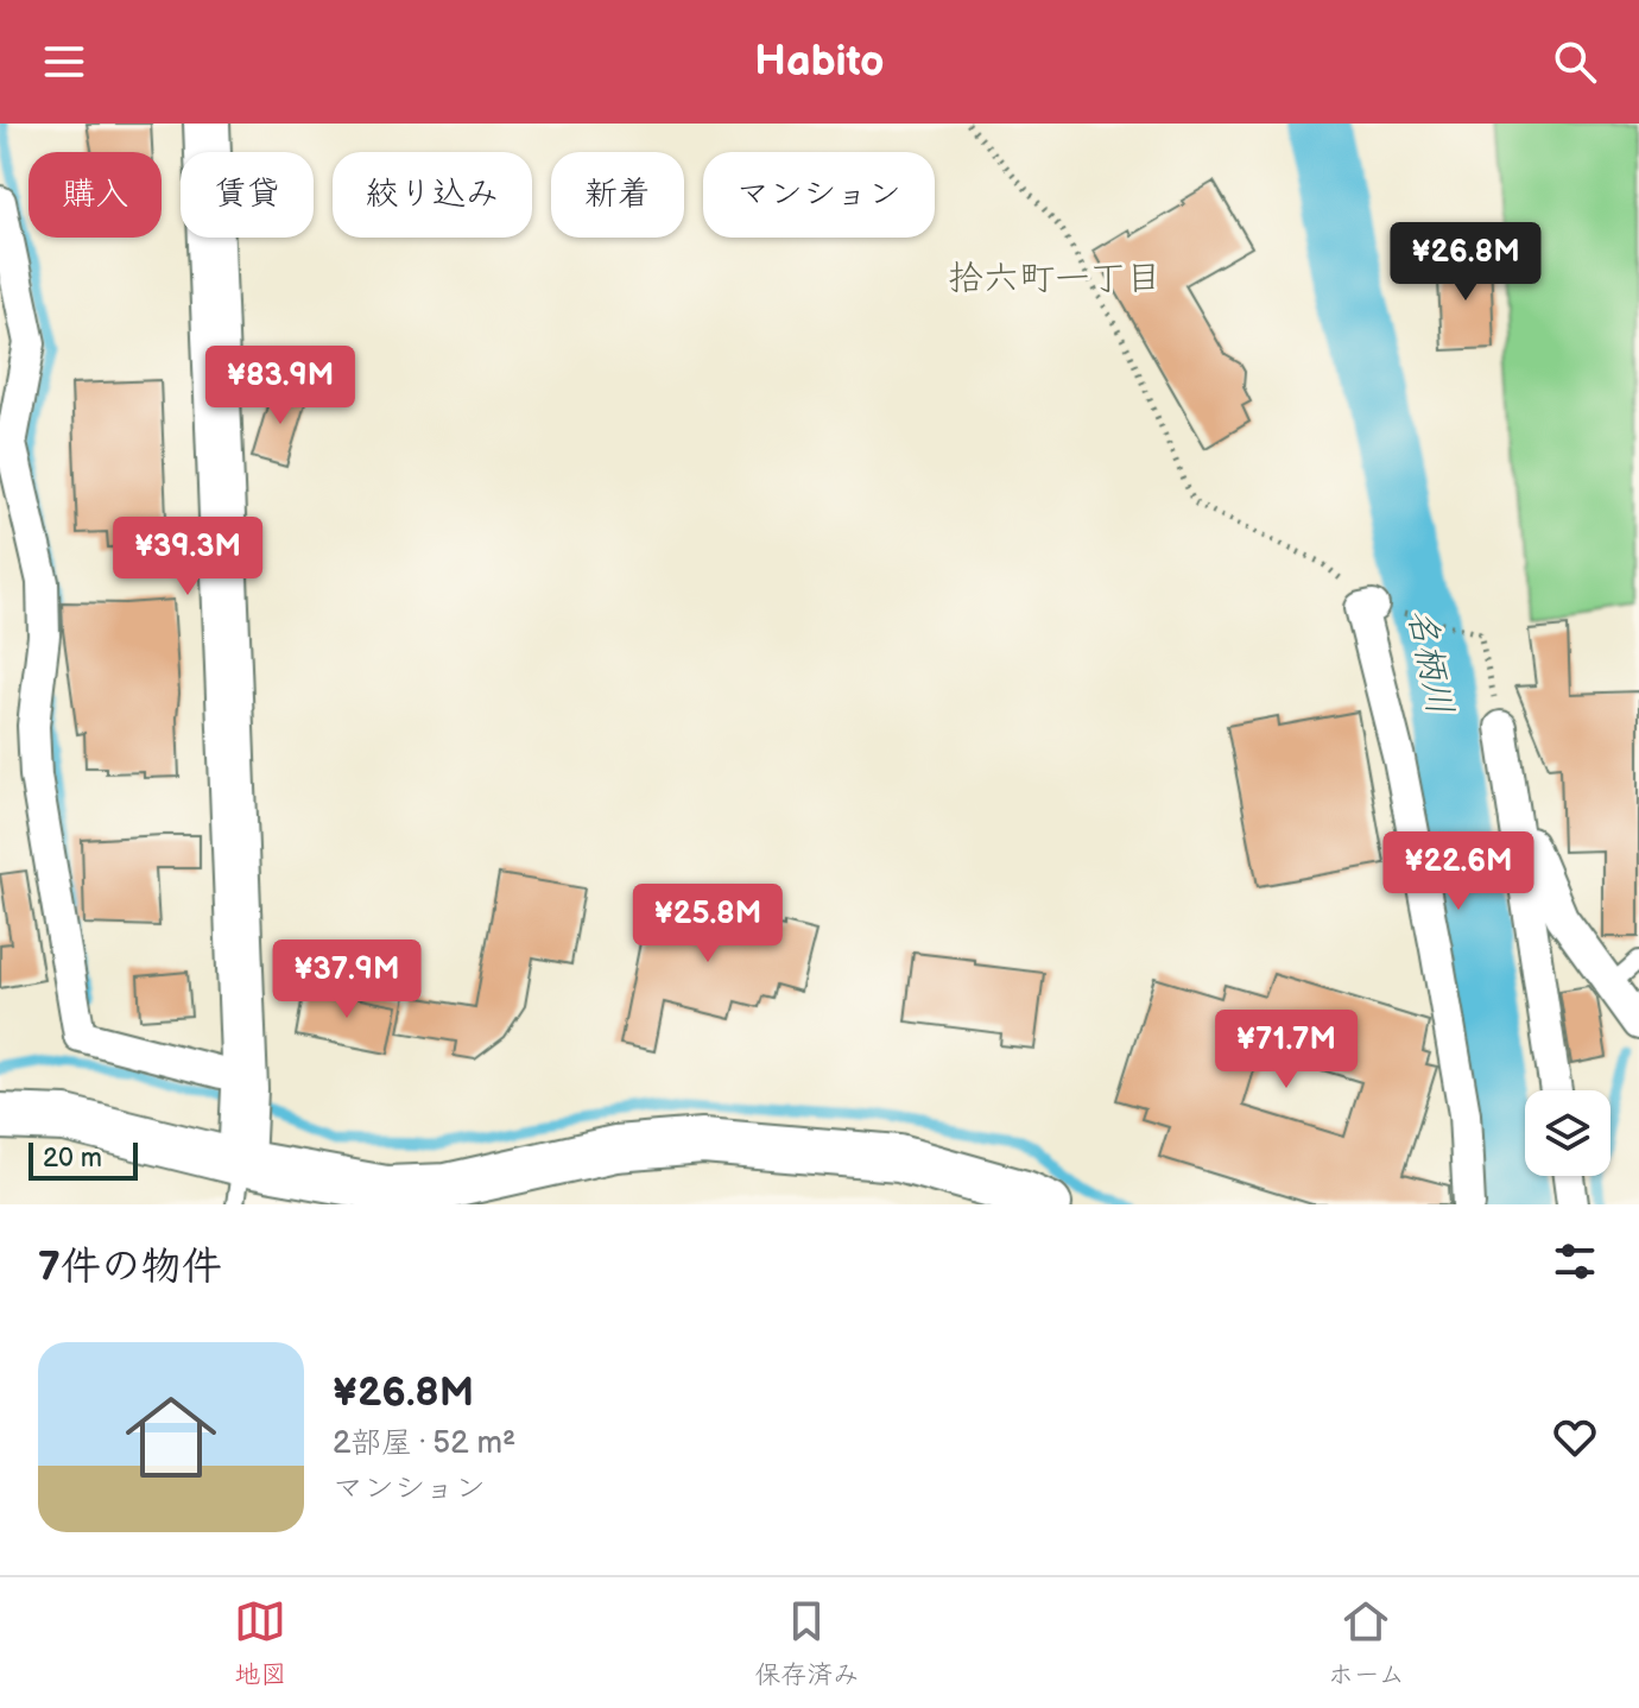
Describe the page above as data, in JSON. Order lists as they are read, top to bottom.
{
  "districts": ["拾六町一丁目"],
  "water": ["名柄川"],
  "scale_bar": "20 m",
  "page": {
    "header": "Habito",
    "chip": [
      "購入",
      "賃貸",
      "絞り込み",
      "新着",
      "マンション"
    ],
    "price": [
      "¥26.8M",
      "¥83.9M",
      "¥39.3M",
      "¥22.6M",
      "¥25.8M",
      "¥37.9M",
      "¥71.7M"
    ],
    "scale": "20 m",
    "heading": "7件の物件",
    "list": [
      {
        "name": "¥26.8M",
        "note": "2部屋 · 52 m² · マンション"
      }
    ],
    "tabs": ["地図", "保存済み", "ホーム"]
  }
}
